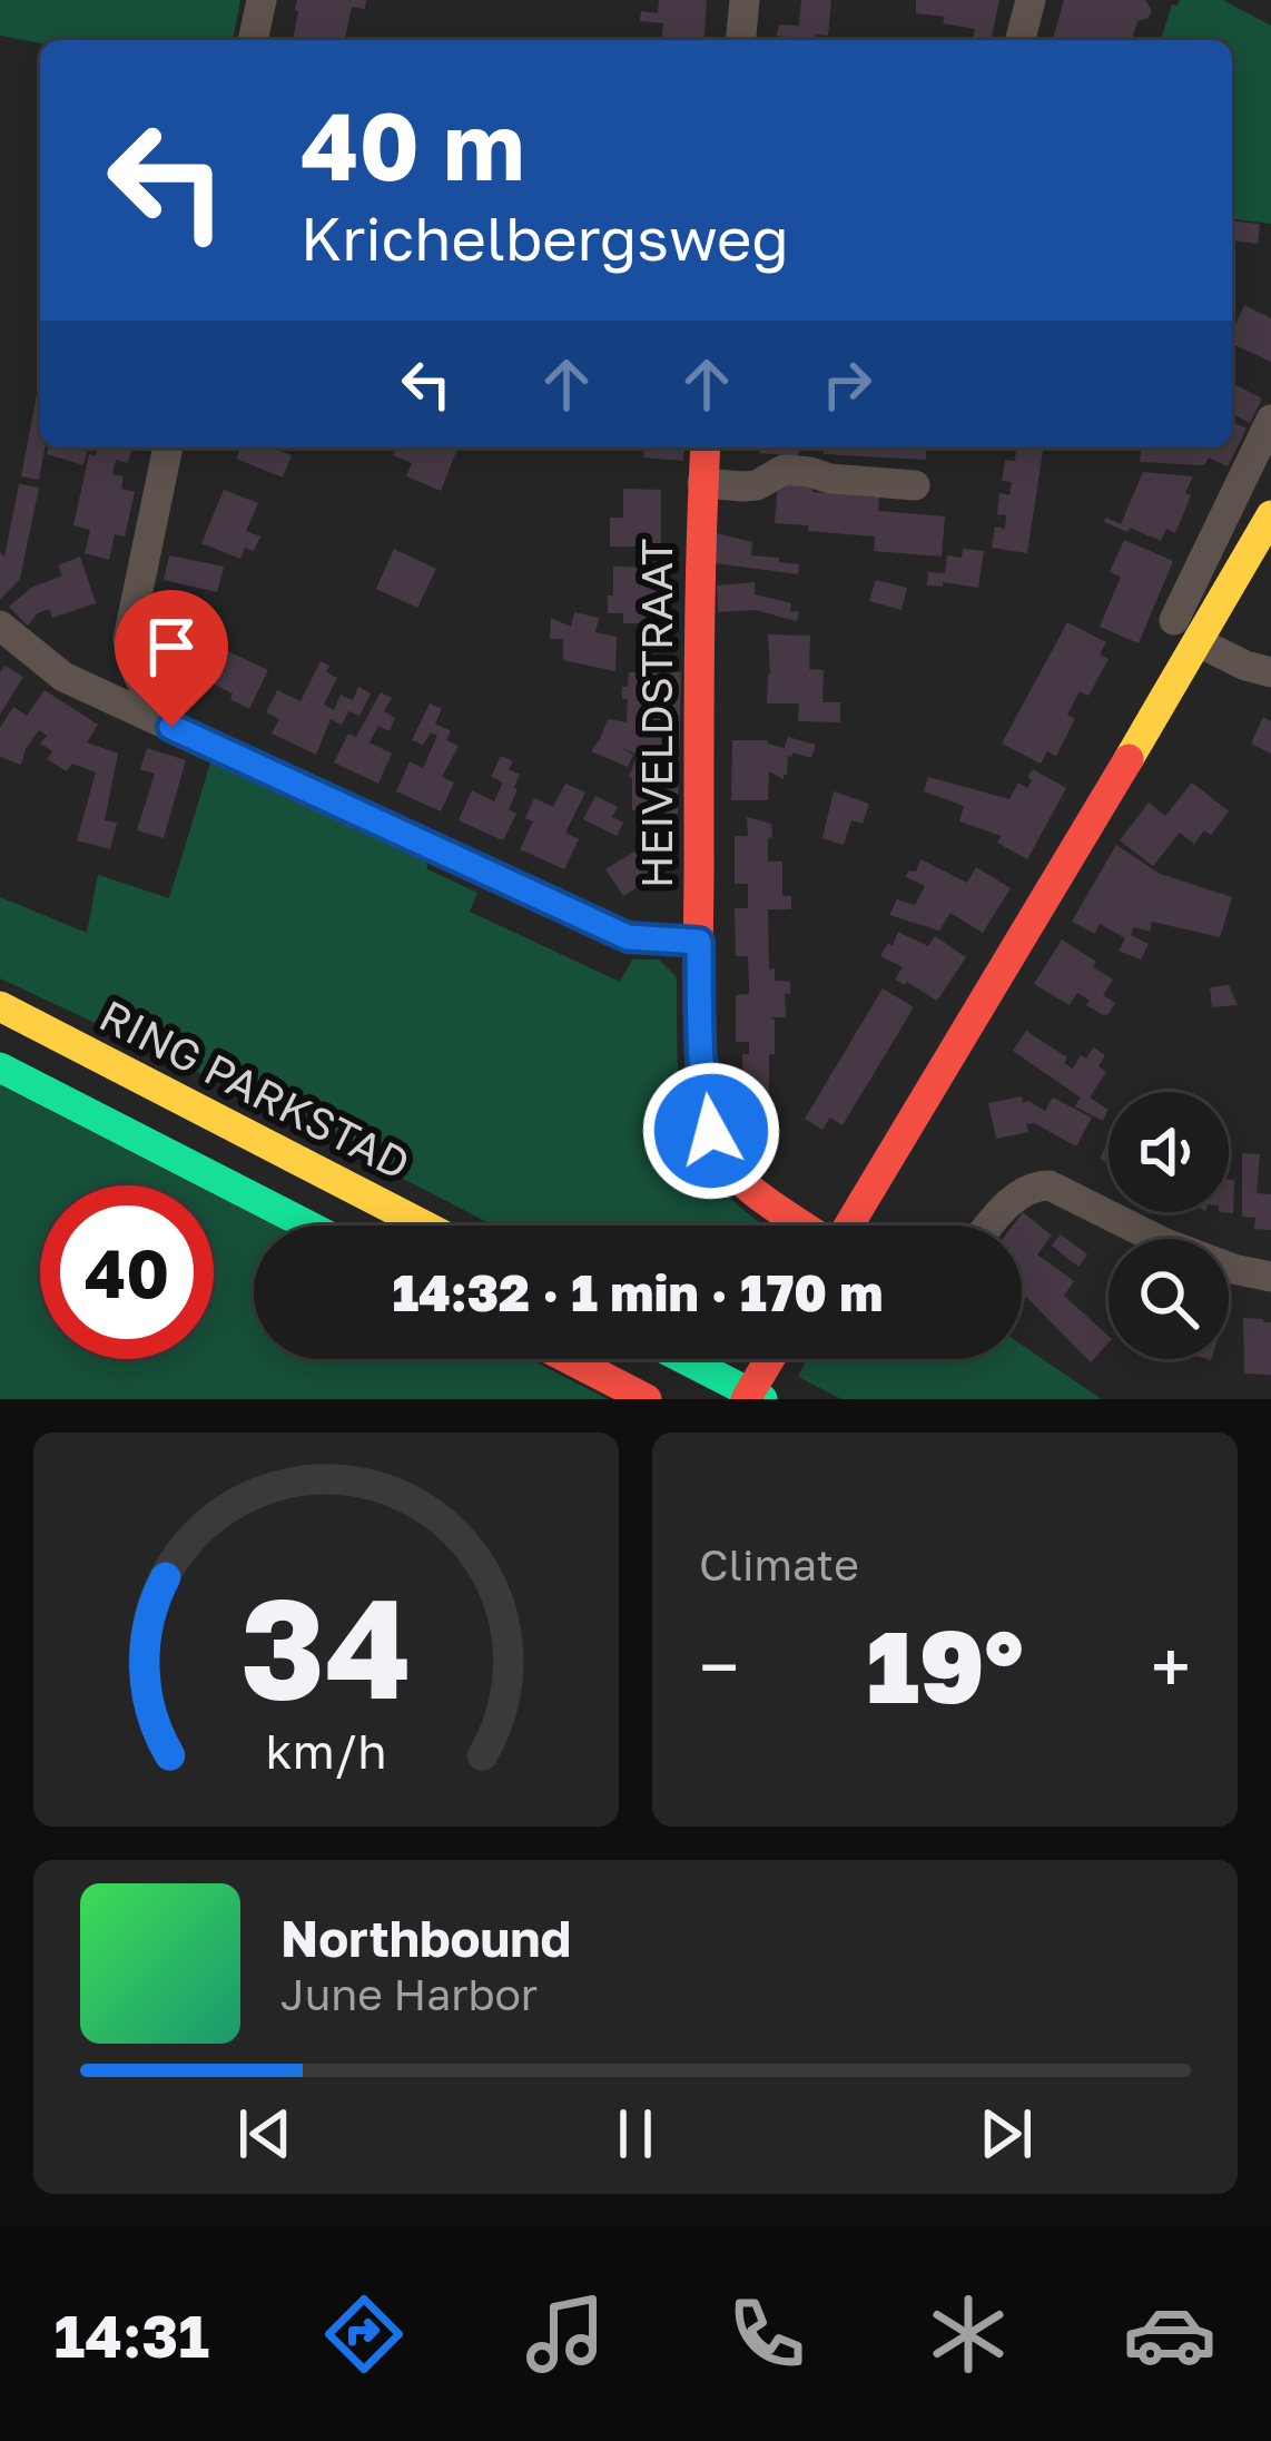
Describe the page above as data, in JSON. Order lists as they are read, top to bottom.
{
  "streets": {
    "main road": ["HEIVELDSTRAAT", "RING PARKSTAD"]
  },
  "page": {
    "turn": ["40 m", "Krichelbergsweg"],
    "limit": "40",
    "trip": "14:32 · 1 min · 170 m",
    "tile": "Climate",
    "heat": ["−", "19°", "+"],
    "song": ["Northbound", "June Harbor"],
    "tabs": "14:31",
    "gauge": ["34", "km/h"]
  }
}
